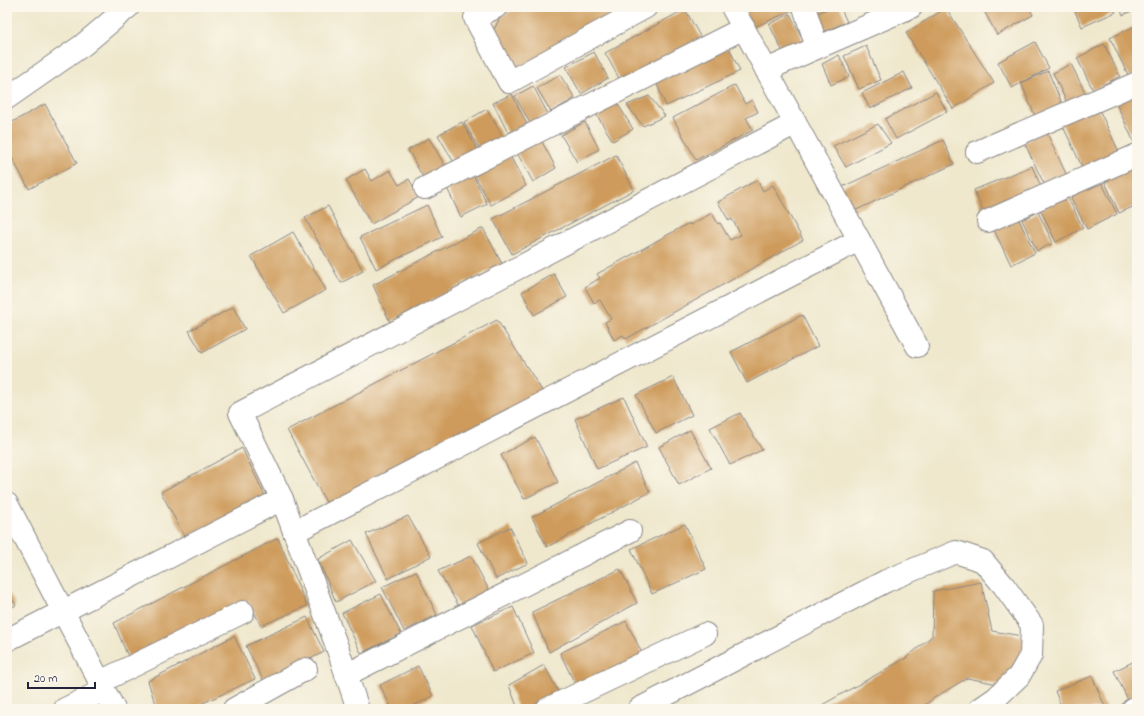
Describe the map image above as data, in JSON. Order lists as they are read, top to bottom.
{
  "scale_bar": "20 m"
}
